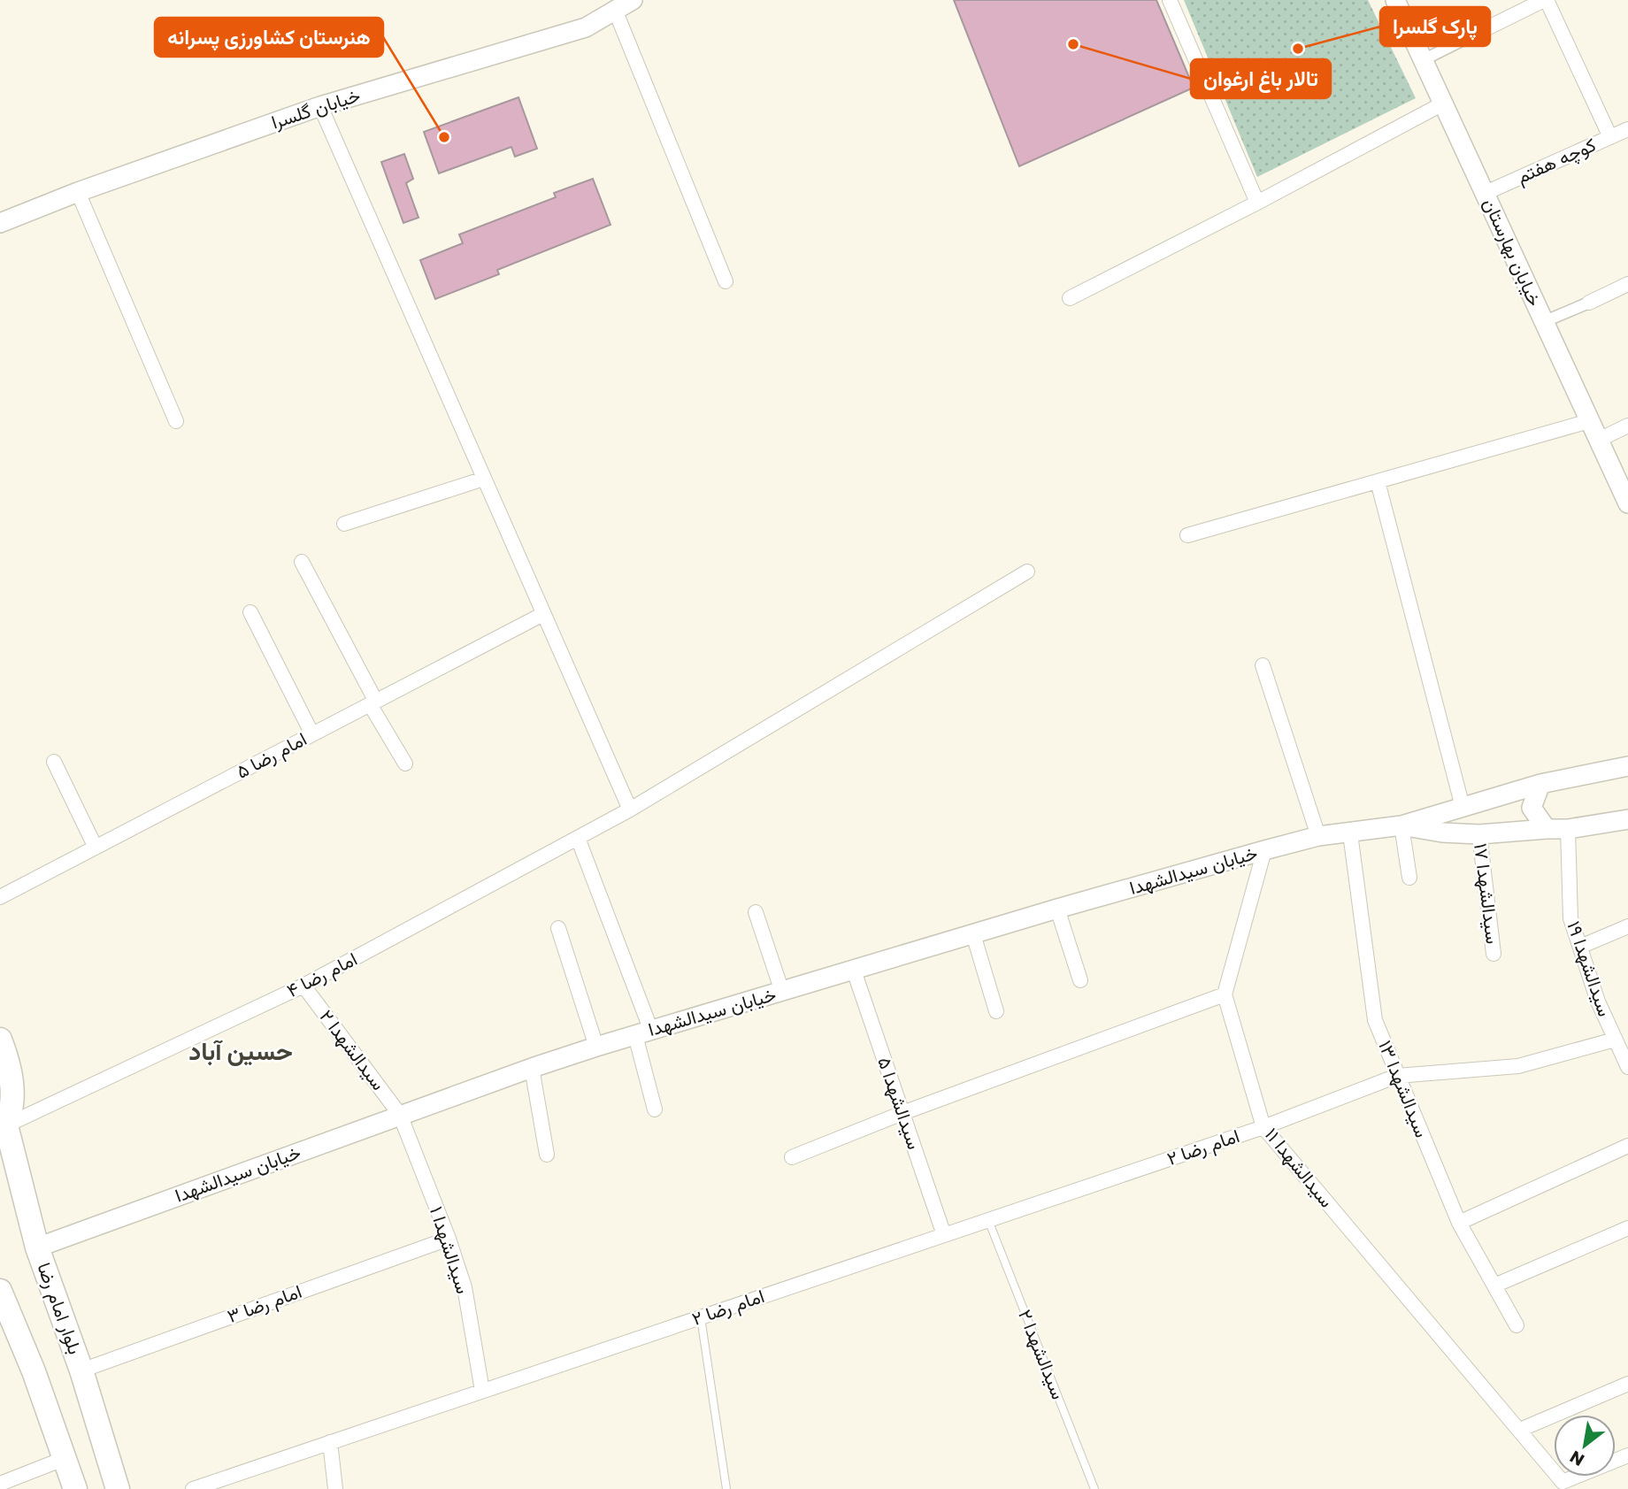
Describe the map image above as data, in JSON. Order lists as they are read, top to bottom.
{
  "streets": {
    "main road": ["بلوار امام رضا"],
    "street": [
      "خیابان گلسرا",
      "کوچه هفتم",
      "خیابان بهارستان",
      "امام رضا ۵",
      "خیابان سیدالشهدا",
      "سیدالشهدا ۱۷",
      "سیدالشهدا ۱۹",
      "امام رضا ۴",
      "سیدالشهدا ۲",
      "سیدالشهدا ۱۳",
      "سیدالشهدا ۵",
      "امام رضا ۲",
      "سیدالشهدا ۱۱",
      "سیدالشهدا ۱",
      "امام رضا ۳"
    ]
  },
  "crossings": [
    ["کوچه هفتم", "خیابان بهارستان"],
    ["خیابان سیدالشهدا", "سیدالشهدا ۲"],
    ["خیابان سیدالشهدا", "سیدالشهدا ۱۳"],
    ["خیابان سیدالشهدا", "سیدالشهدا ۵"],
    ["خیابان سیدالشهدا", "سیدالشهدا ۱"],
    ["خیابان سیدالشهدا", "بلوار امام رضا"],
    ["سیدالشهدا ۱۹", "امام رضا ۲"],
    ["امام رضا ۴", "سیدالشهدا ۲"],
    ["امام رضا ۴", "بلوار امام رضا"],
    ["سیدالشهدا ۲", "امام رضا ۲"],
    ["سیدالشهدا ۲", "سیدالشهدا ۱"],
    ["سیدالشهدا ۱۳", "امام رضا ۲"],
    ["سیدالشهدا ۵", "امام رضا ۲"],
    ["امام رضا ۲", "سیدالشهدا ۱۱"],
    ["امام رضا ۲", "سیدالشهدا ۱"],
    ["سیدالشهدا ۱", "امام رضا ۳"],
    ["امام رضا ۳", "بلوار امام رضا"]
  ],
  "districts": ["حسین آباد"],
  "places": ["تالار باغ ارغوان", "پارک گلسرا", "هنرستان کشاورزی پسرانه"],
  "north": "bottom left"
}
